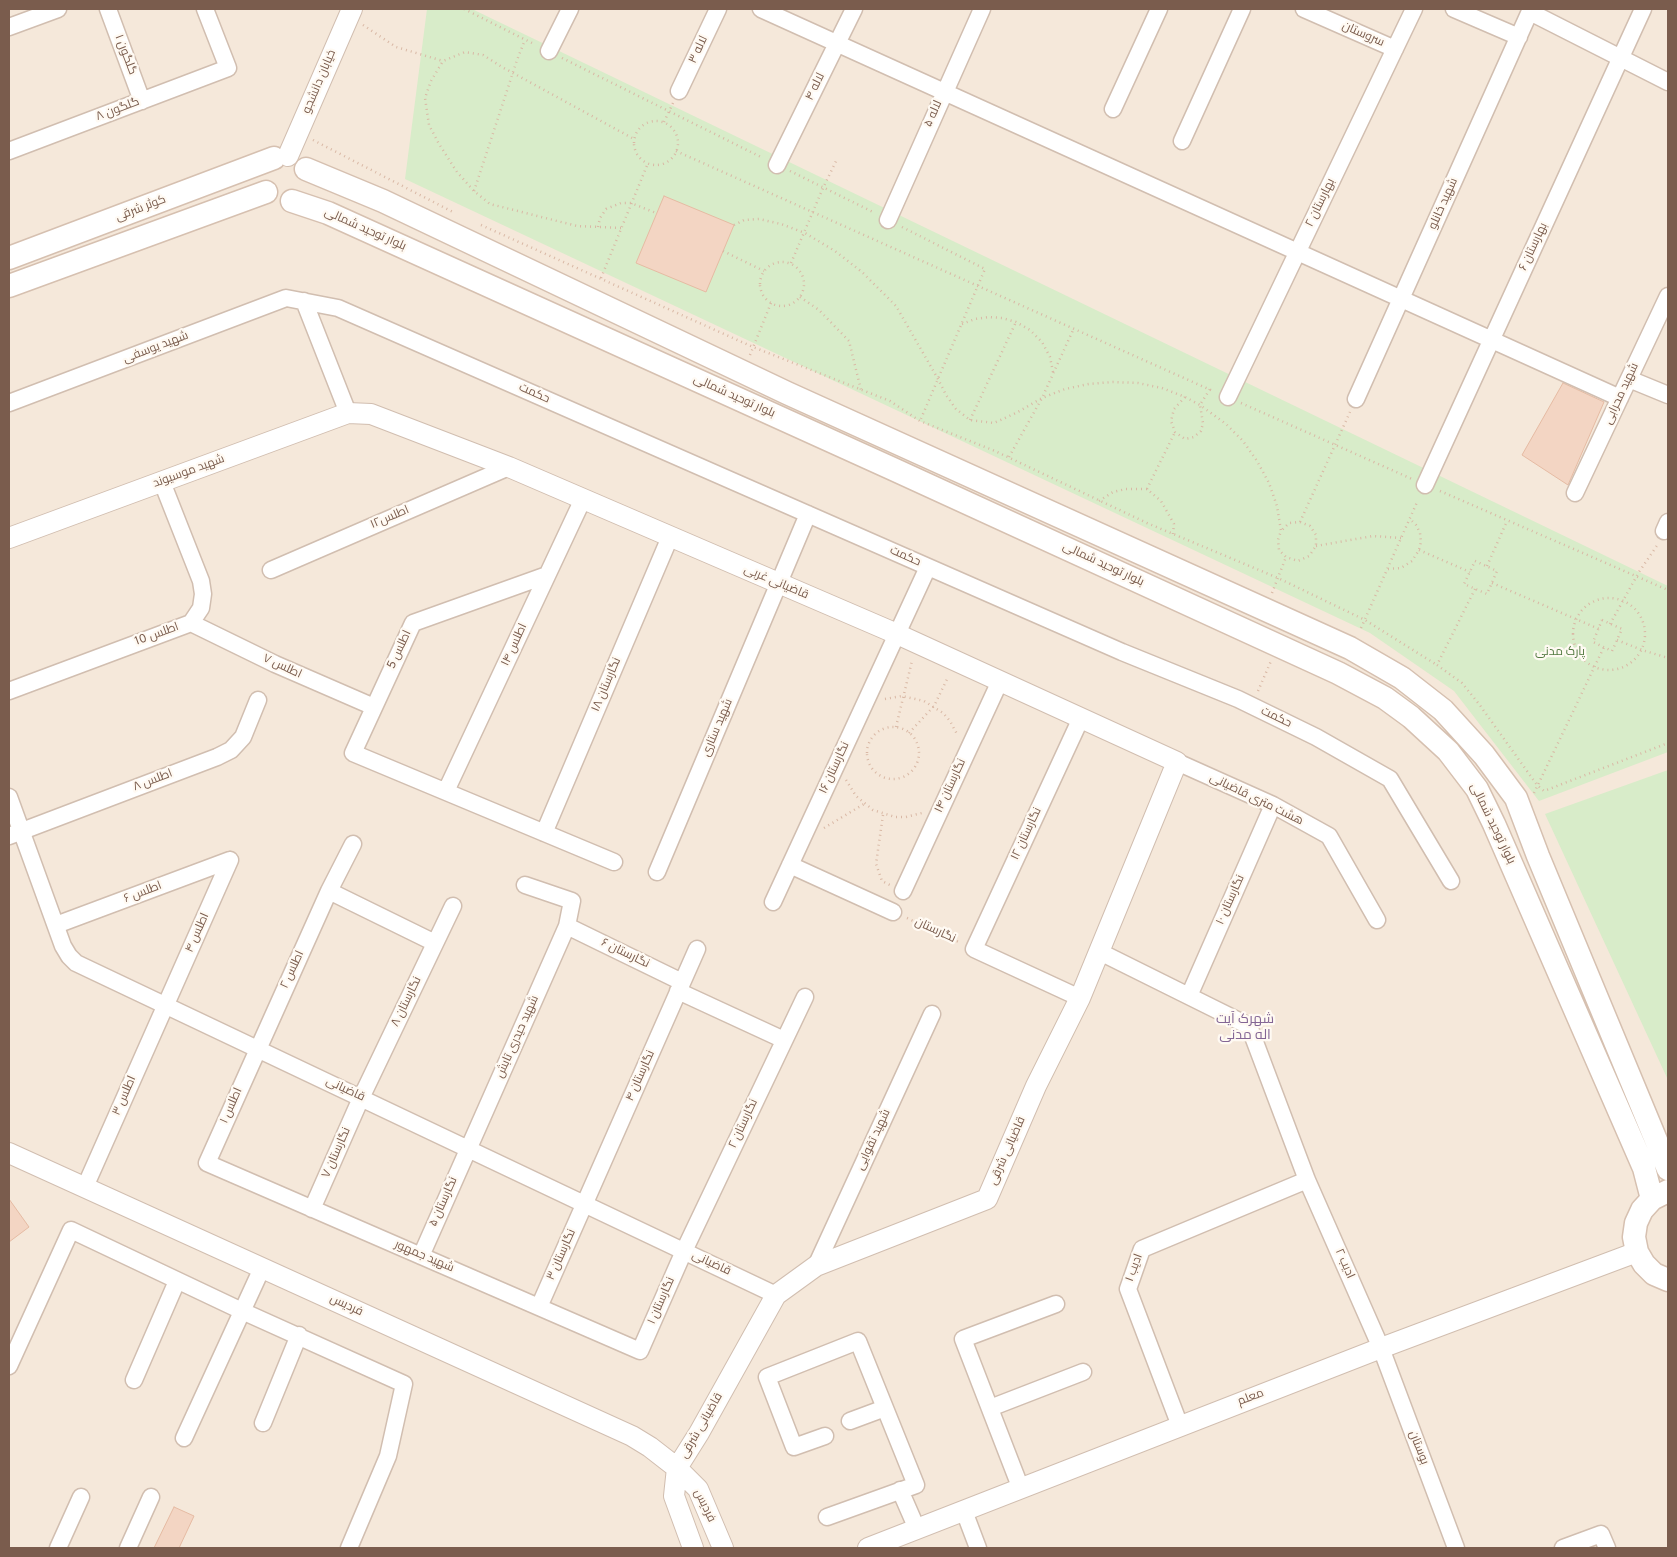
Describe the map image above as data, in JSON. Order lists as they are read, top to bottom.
{
  "streets": {
    "main road": ["کوثر شرقی", "بلوار توحید شمالی"],
    "street": [
      "سروستان",
      "لاله ۳",
      "گلگون ۱",
      "خیابان دانشجو",
      "لاله ۴",
      "گلگون ۸",
      "لاله ۵",
      "بهارستان ۲",
      "شهید خانلو",
      "بهارستان ۶",
      "شهید یوسفی",
      "حکمت",
      "شهید محرابی",
      "شهید موسیوند",
      "اطلس۱۲",
      "قاضیانی غربی",
      "اطلس 10",
      "اطلس ۱۴",
      "اطلس 5",
      "اطلس ۷",
      "نگارستان ۱۸",
      "شهید ستاری",
      "نگارستان ۱۶",
      "اطلس ۸",
      "نگارستان ۱۴",
      "هشت متری قاضیانی",
      "نگارستان ۱۲",
      "اطلس ۶",
      "نگارستان ۱۰",
      "اطلس ۴",
      "نگارستان ۶",
      "اطلس ۲",
      "نگارستان ۸",
      "شهید حیدری تابش",
      "نگارستان ۴",
      "قاضیانی",
      "اطلس ۳",
      "اطلس ۱",
      "نگارستان ۲",
      "شهید تقوایی",
      "قاضیانی شرقی",
      "نگارستان ۷",
      "نگارستان ۵",
      "نگارستان ۳",
      "شهید جمهور",
      "ادیب ۲",
      "ادیب ۱",
      "نگارستان ۱",
      "فردیس",
      "معلم",
      "بوستان"
    ],
    "path": ["نگارستان"]
  },
  "crossings": [
    ["سروستان", "بهارستان ۲"],
    ["گلگون ۱", "گلگون ۸"],
    ["خیابان دانشجو", "کوثر شرقی"],
    ["خیابان دانشجو", "بلوار توحید شمالی"],
    ["کوثر شرقی", "بلوار توحید شمالی"],
    ["شهید یوسفی", "حکمت"],
    ["حکمت", "شهید ستاری"],
    ["حکمت", "نگارستان ۱۶"],
    ["شهید موسیوند", "قاضیانی غربی"],
    ["شهید موسیوند", "اطلس 10"],
    ["اطلس۱۲", "قاضیانی غربی"],
    ["قاضیانی غربی", "اطلس ۱۴"],
    ["قاضیانی غربی", "نگارستان ۱۸"],
    ["قاضیانی غربی", "شهید ستاری"],
    ["قاضیانی غربی", "نگارستان ۱۶"],
    ["قاضیانی غربی", "نگارستان ۱۴"],
    ["قاضیانی غربی", "هشت متری قاضیانی"],
    ["قاضیانی غربی", "نگارستان ۱۲"],
    ["قاضیانی غربی", "قاضیانی شرقی"],
    ["اطلس 10", "اطلس ۷"],
    ["اطلس ۱۴", "اطلس 5"],
    ["اطلس 5", "اطلس ۷"],
    ["اطلس ۸", "قاضیانی"],
    ["هشت متری قاضیانی", "نگارستان ۱۰"],
    ["هشت متری قاضیانی", "قاضیانی شرقی"],
    ["نگارستان ۱۲", "نگارستان"],
    ["اطلس ۶", "اطلس ۴"],
    ["اطلس ۶", "قاضیانی"],
    ["نگارستان ۱۰", "ادیب ۲"],
    ["اطلس ۴", "قاضیانی"],
    ["اطلس ۴", "اطلس ۳"],
    ["نگارستان ۶", "شهید حیدری تابش"],
    ["نگارستان ۶", "نگارستان ۴"],
    ["نگارستان ۶", "نگارستان ۲"],
    ["اطلس ۲", "قاضیانی"],
    ["اطلس ۲", "اطلس ۱"],
    ["نگارستان ۸", "قاضیانی"],
    ["نگارستان ۸", "نگارستان ۷"],
    ["شهید حیدری تابش", "قاضیانی"],
    ["شهید حیدری تابش", "نگارستان ۵"],
    ["نگارستان ۴", "قاضیانی"],
    ["نگارستان ۴", "نگارستان ۳"],
    ["قاضیانی", "اطلس ۳"],
    ["قاضیانی", "اطلس ۱"],
    ["قاضیانی", "نگارستان ۲"],
    ["قاضیانی", "قاضیانی شرقی"],
    ["قاضیانی", "نگارستان ۷"],
    ["قاضیانی", "نگارستان ۵"],
    ["قاضیانی", "نگارستان ۳"],
    ["قاضیانی", "نگارستان ۱"],
    ["اطلس ۳", "فردیس"],
    ["اطلس ۱", "شهید جمهور"],
    ["نگارستان ۲", "نگارستان ۱"],
    ["شهید تقوایی", "قاضیانی شرقی"],
    ["قاضیانی شرقی", "ادیب ۲"],
    ["قاضیانی شرقی", "فردیس"],
    ["نگارستان ۷", "شهید جمهور"],
    ["نگارستان ۵", "شهید جمهور"],
    ["نگارستان ۳", "شهید جمهور"],
    ["شهید جمهور", "نگارستان ۱"],
    ["ادیب ۲", "ادیب ۱"],
    ["ادیب ۲", "معلم"],
    ["ادیب ۲", "بوستان"],
    ["ادیب ۱", "معلم"],
    ["معلم", "بوستان"]
  ],
  "districts": ["شهرک آیت اله مدنی"],
  "parks": ["پارک مدنی"]
}
